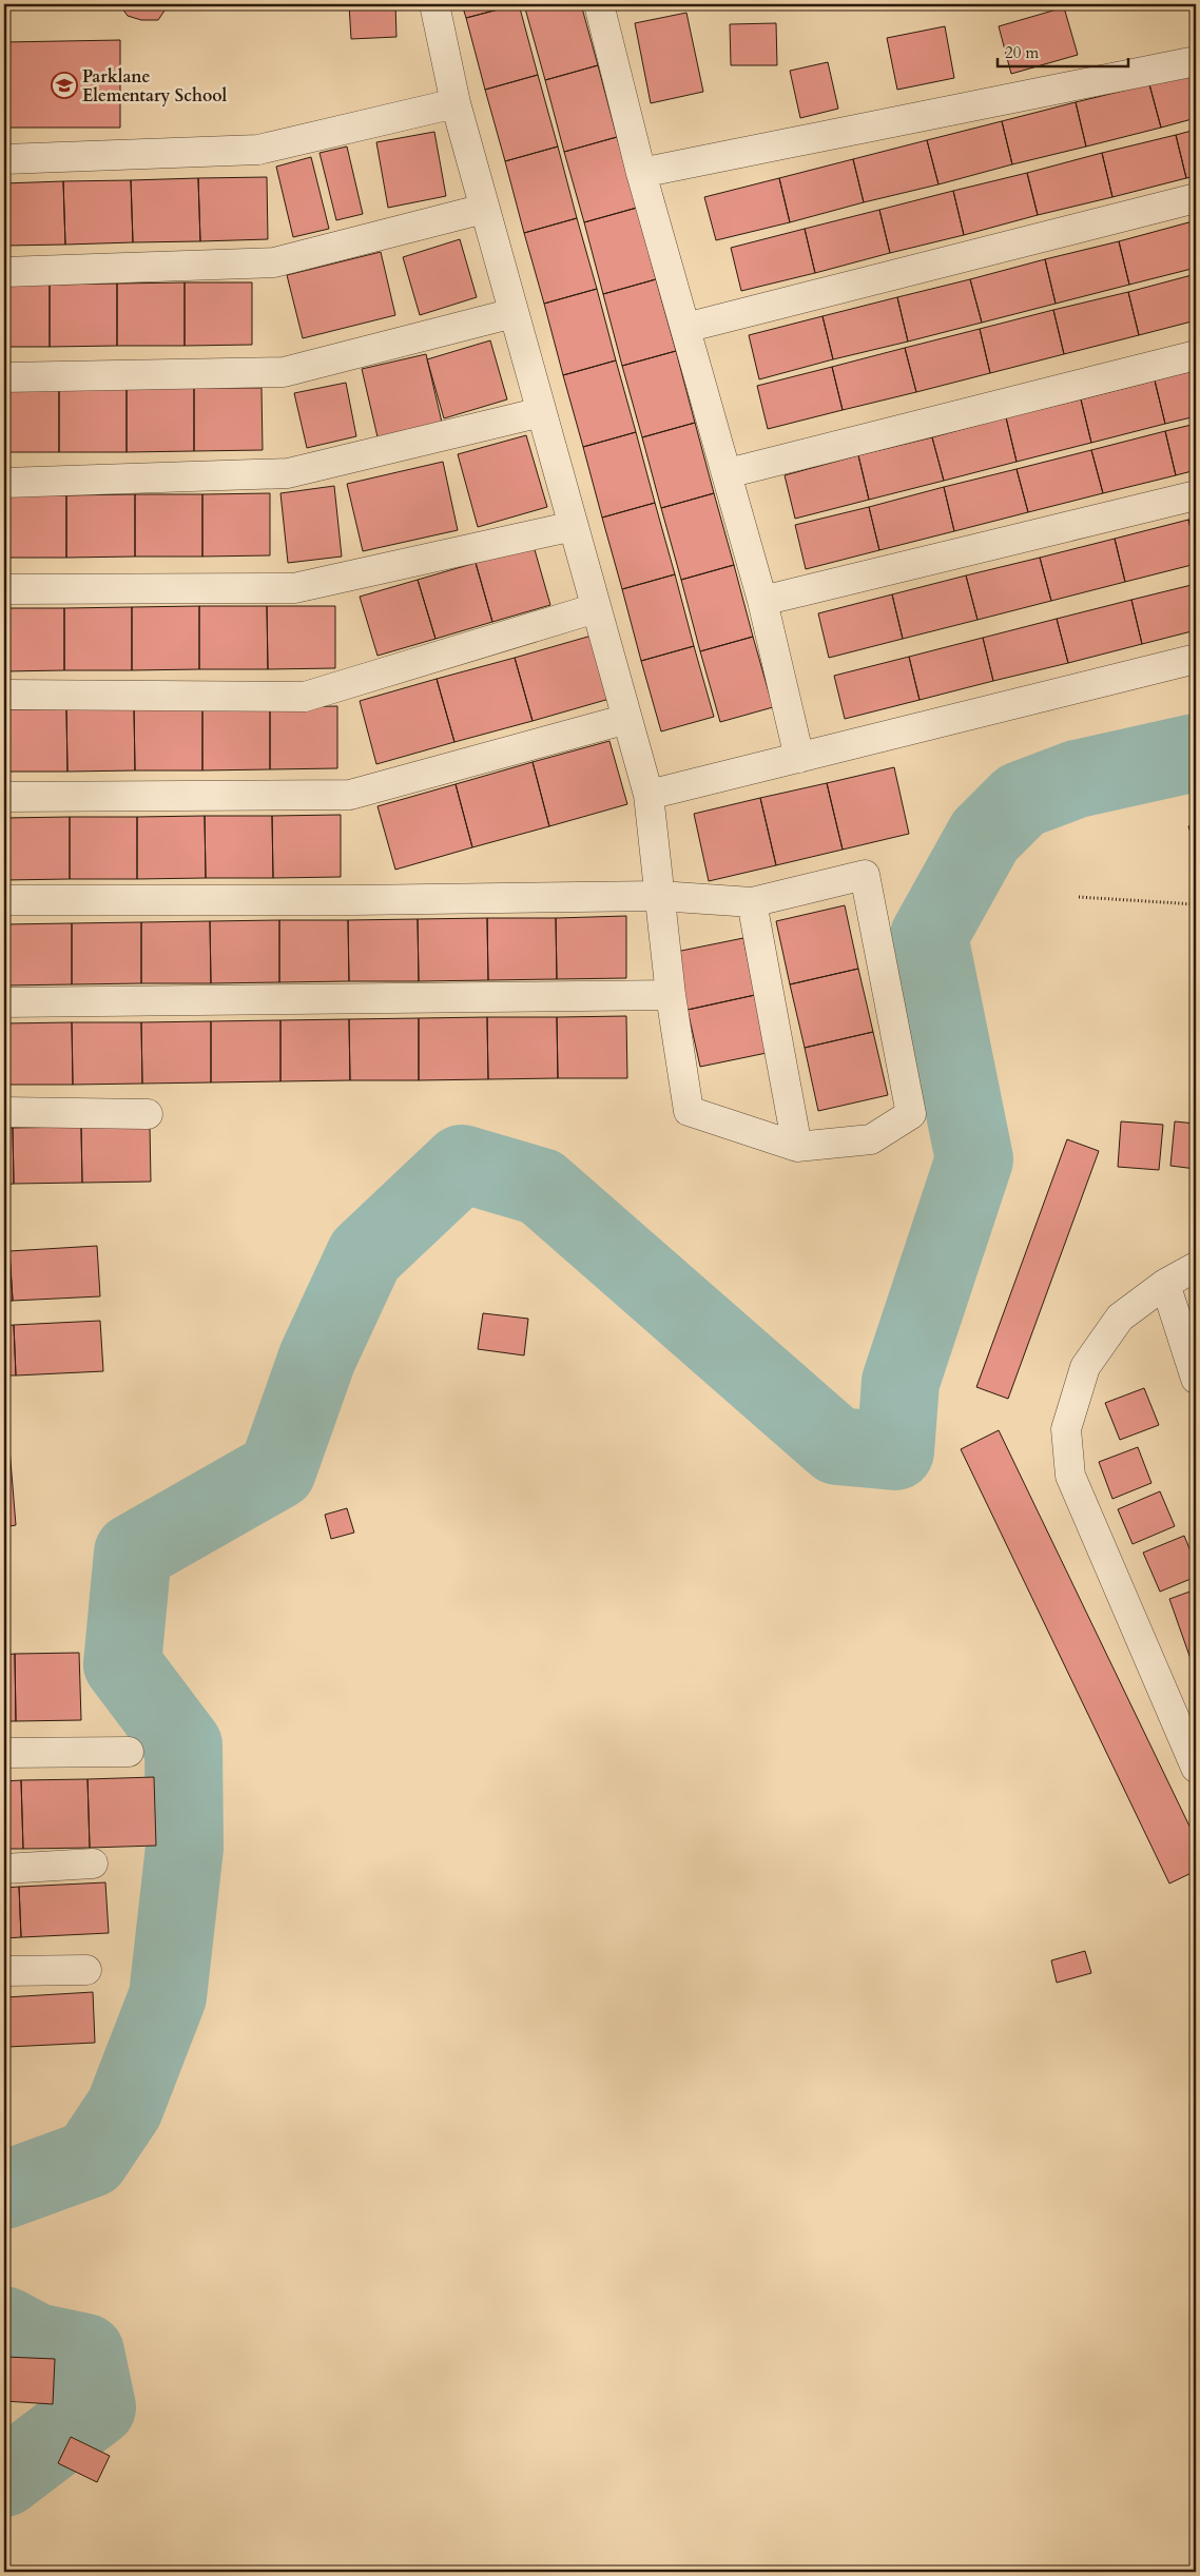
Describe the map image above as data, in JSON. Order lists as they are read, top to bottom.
{
  "places": {
    "school or university": ["Parklane Elementary School"]
  },
  "scale_bar": "20 m"
}
